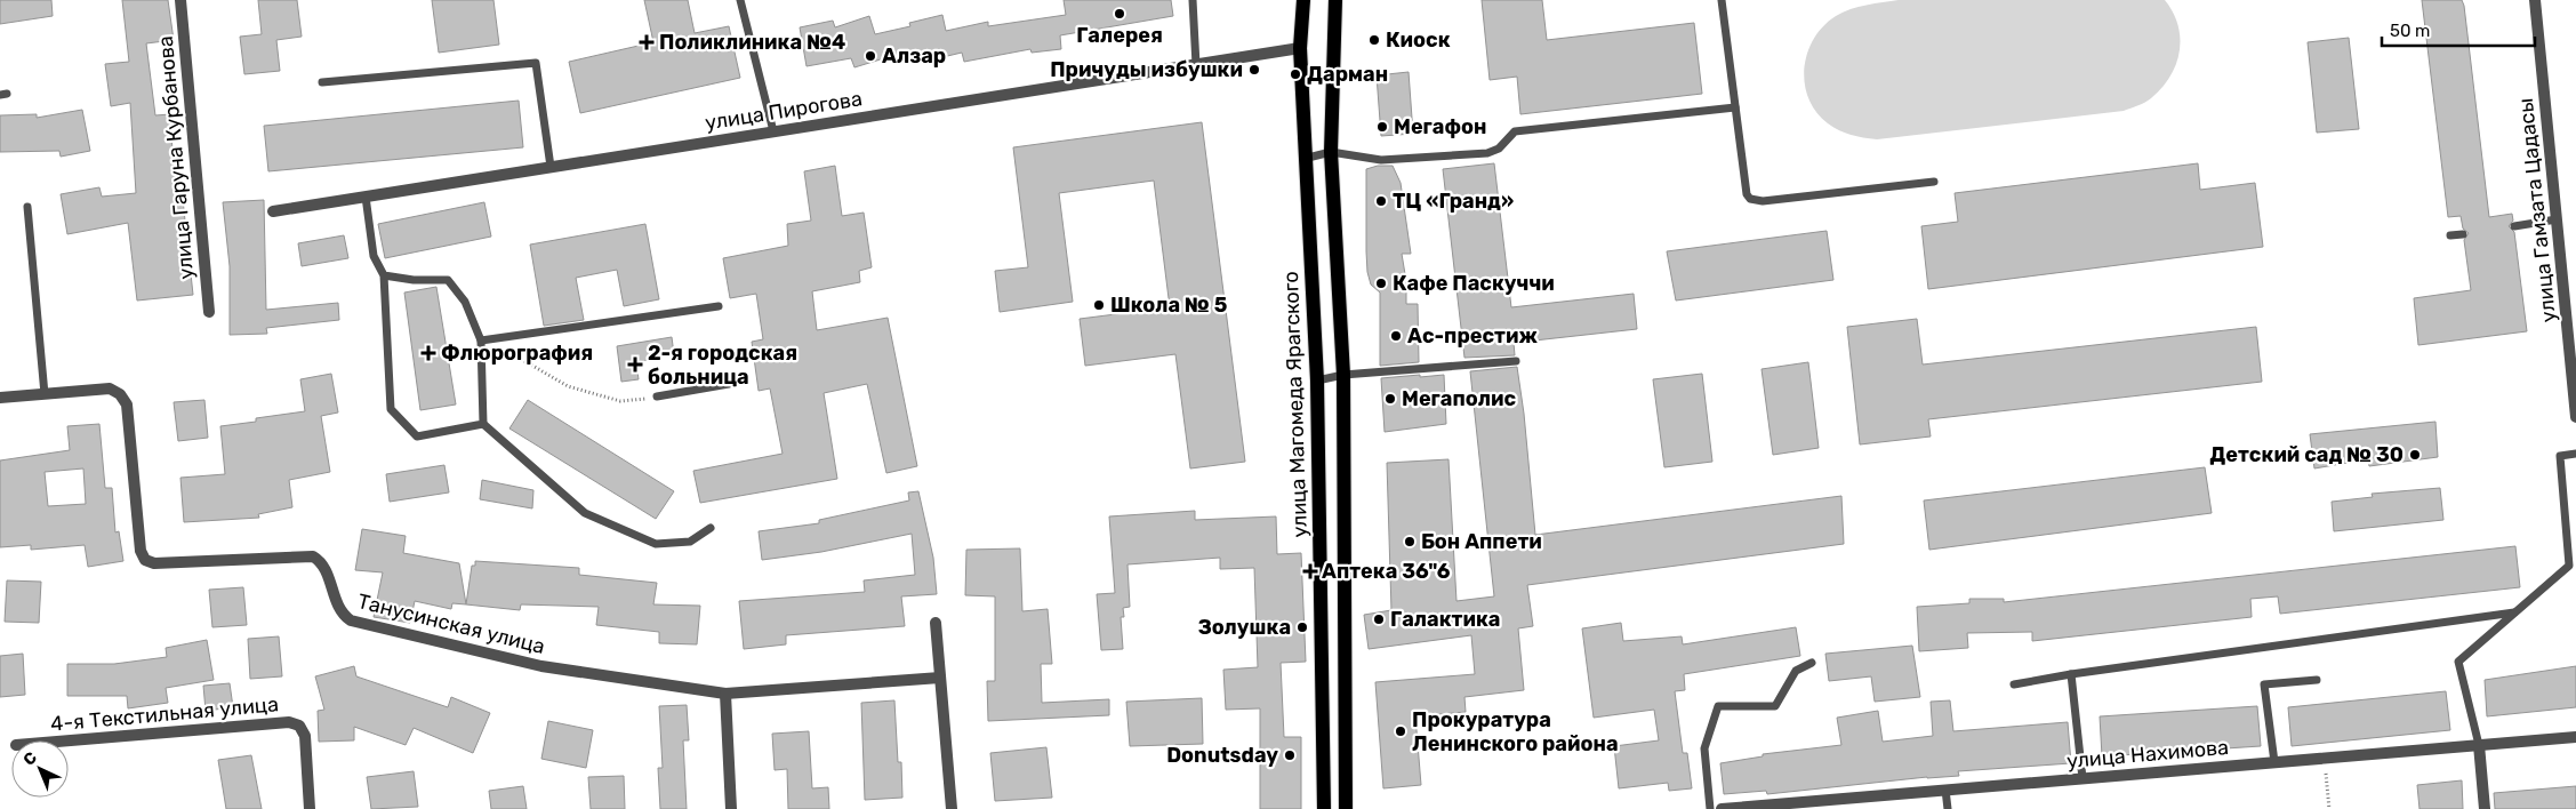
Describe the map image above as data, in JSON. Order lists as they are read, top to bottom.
{
  "streets": {
    "main road": ["улица Магомеда Ярагского"],
    "street": [
      "улица Пирогова",
      "улица Гаруна Курбанова",
      "улица Гамзата Цадасы",
      "Танусинская улица",
      "4-я Текстильная улица",
      "улица Нахимова"
    ]
  },
  "crossings": [
    ["улица Пирогова", "улица Магомеда Ярагского"]
  ],
  "places": {
    "other": [
      "Галерея",
      "Киоск",
      "Алзар",
      "Причуды избушки",
      "Дарман",
      "Мегафон",
      "ТЦ «Гранд»",
      "Кафе Паскуччи",
      "Школа № 5",
      "Ас-престиж",
      "Мегаполис",
      "Детский сад № 30",
      "Бон Аппети",
      "Галактика",
      "Золушка",
      "Прокуратура Ленинского района",
      "Donutsday"
    ],
    "health": [
      "Поликлиника №4",
      "Флюрография",
      "2-я городская больница",
      "Аптека 36\"6"
    ]
  },
  "scale_bar": "50 m",
  "north": "top left"
}
